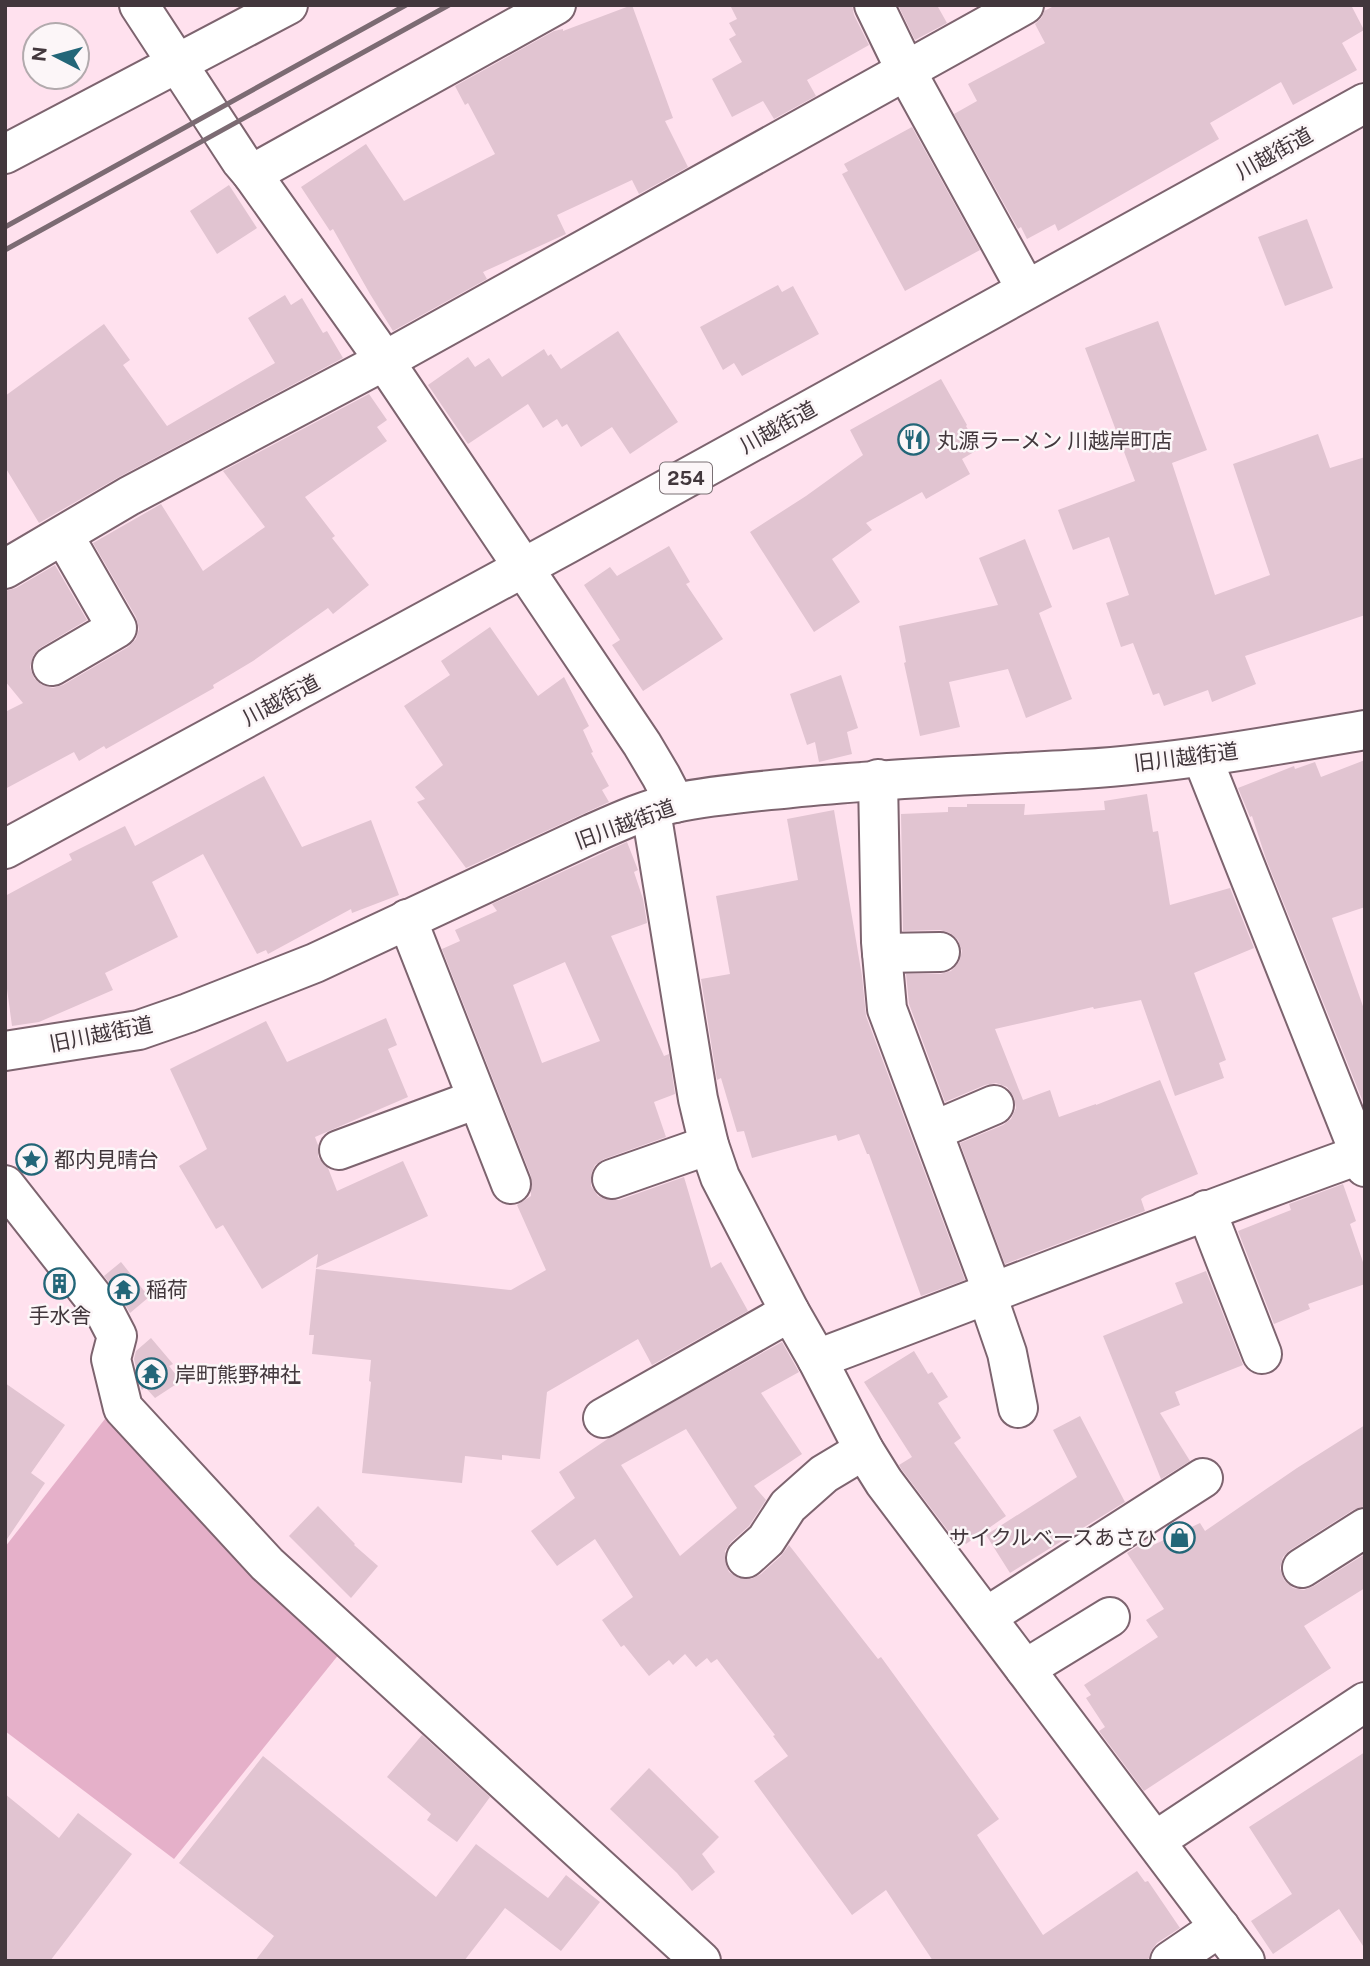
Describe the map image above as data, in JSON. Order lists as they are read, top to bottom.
{
  "streets": {
    "main road": ["川越街道", "254", "旧川越街道"]
  },
  "places": {
    "restaurant": ["丸源ラーメン 川越岸町店"],
    "place": ["都内見晴台"],
    "building": ["手水舎"],
    "temple": ["稲荷", "岸町熊野神社"],
    "shop": ["サイクルベースあさひ"]
  },
  "north": "left"
}
